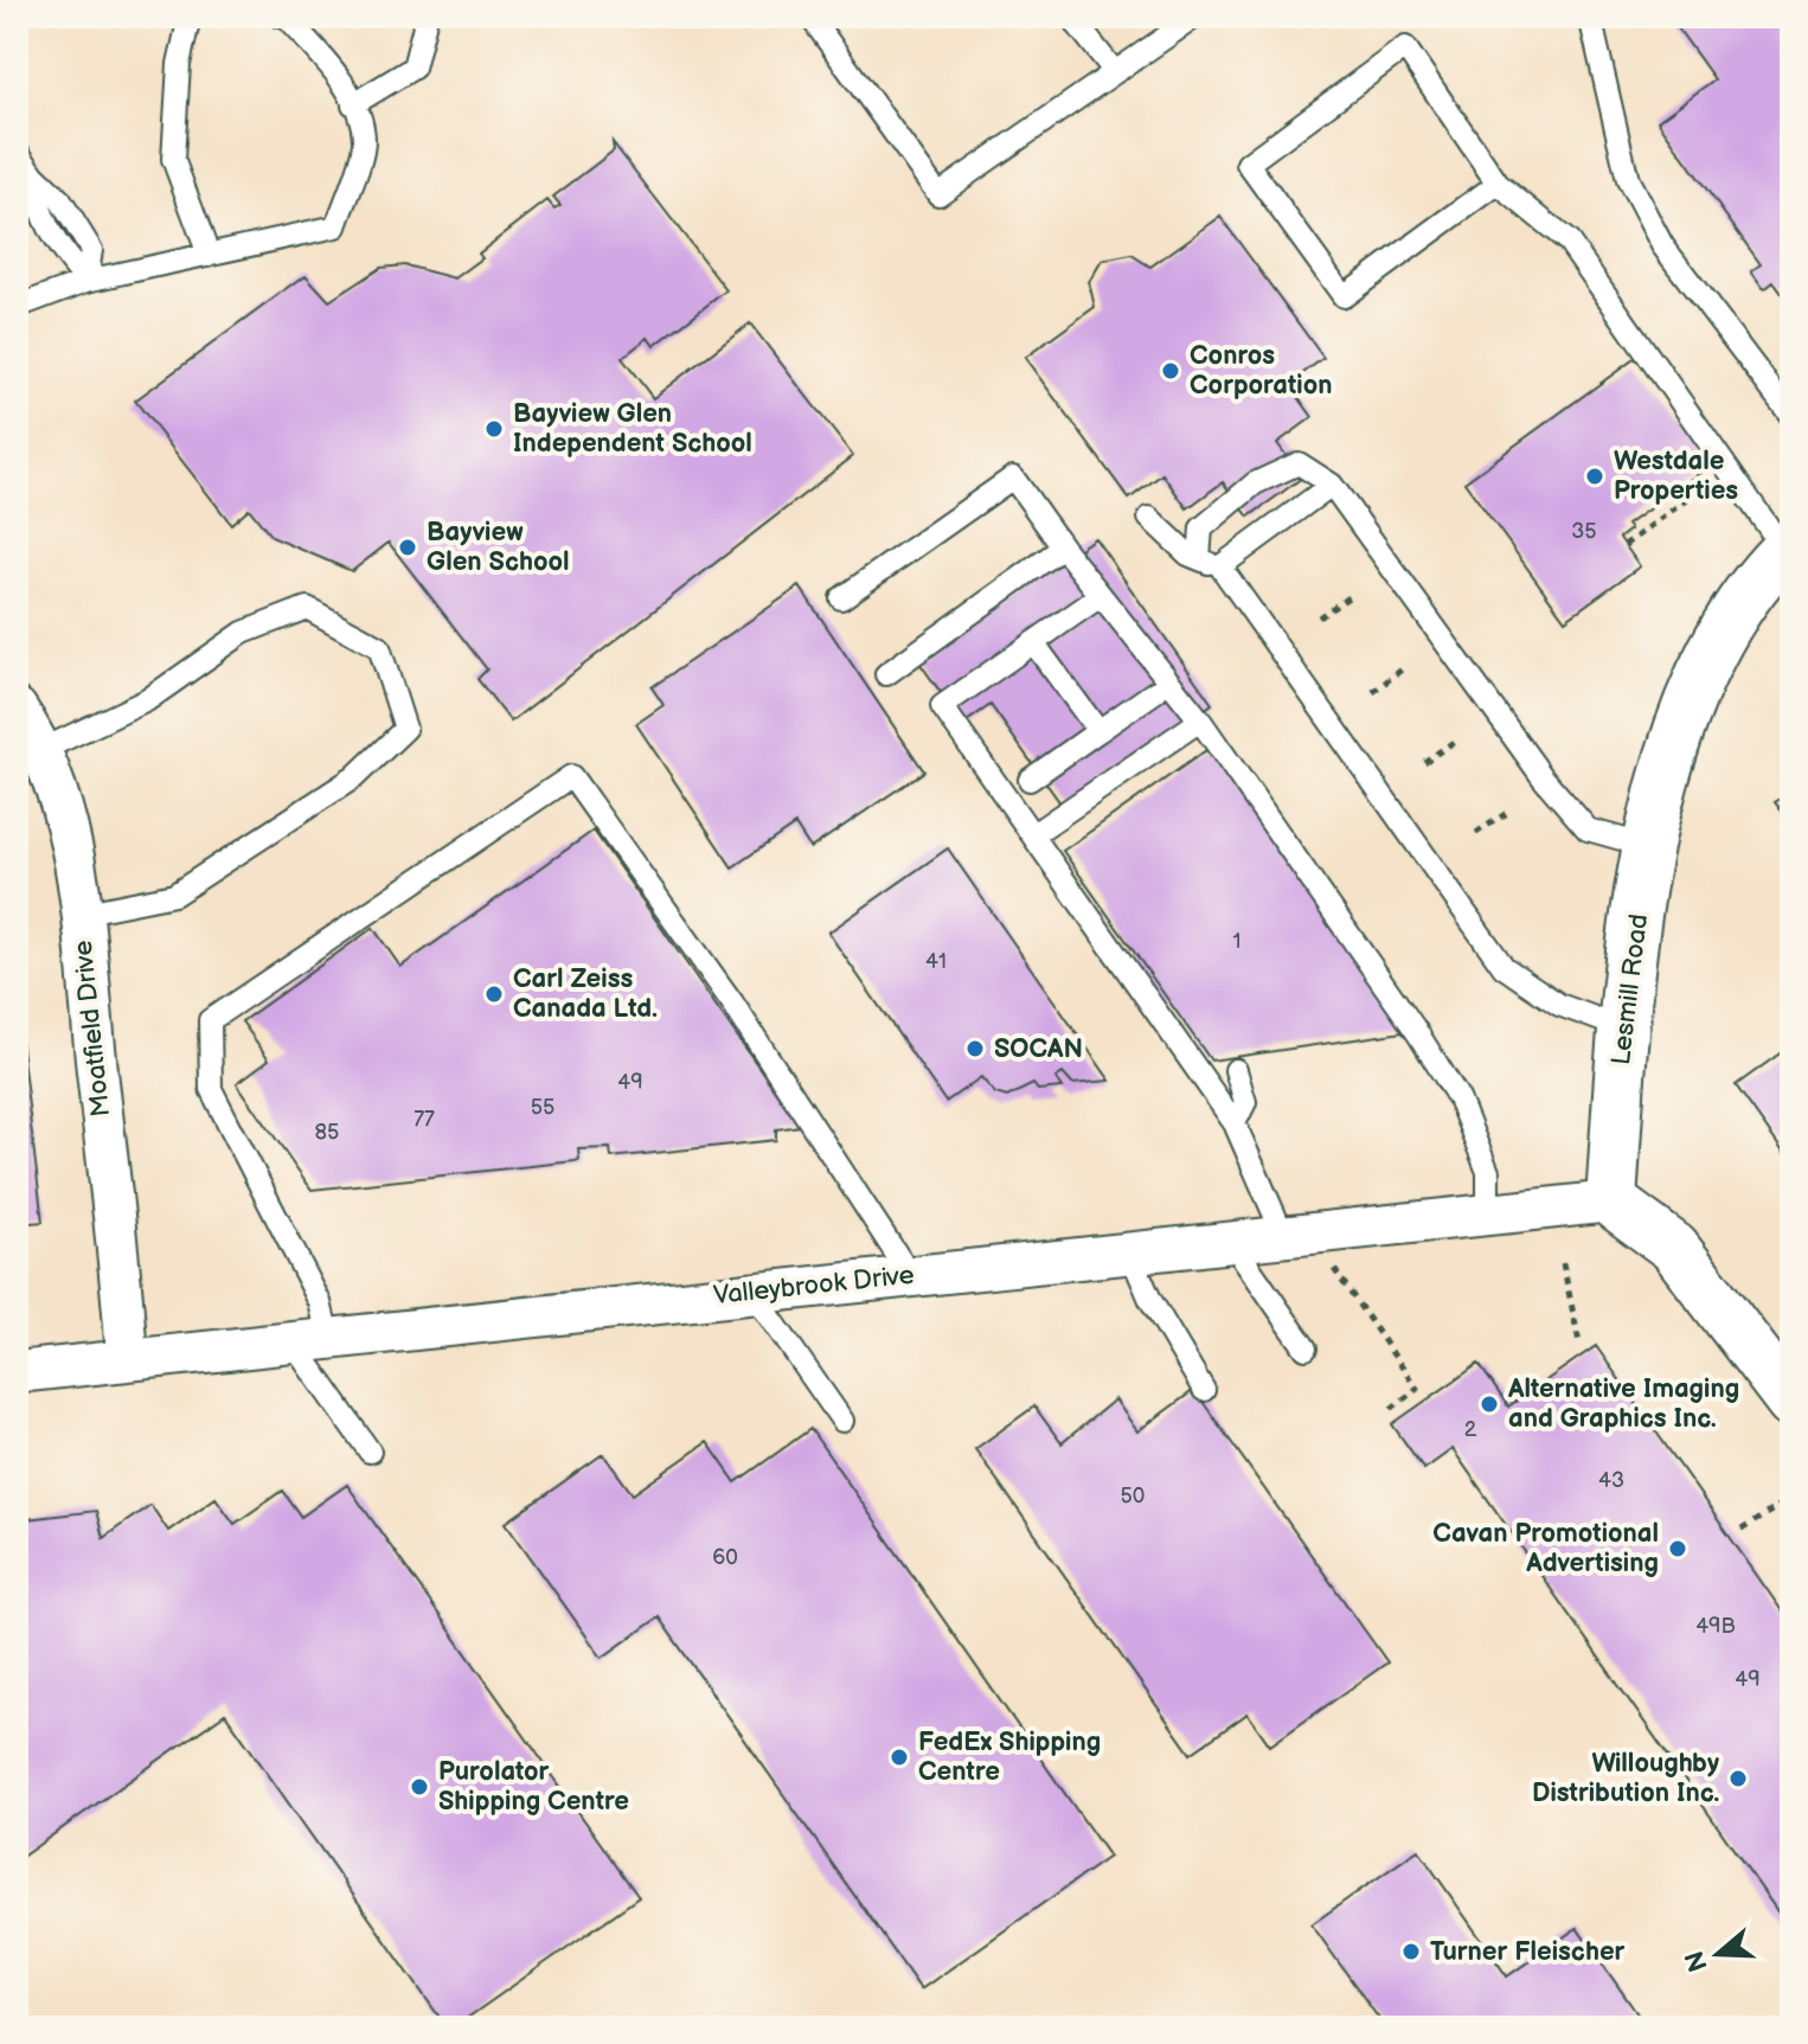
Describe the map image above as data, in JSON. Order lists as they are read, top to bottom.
{
  "streets": {
    "street": ["Lesmill Road", "Moatfield Drive", "Valleybrook Drive"]
  },
  "crossings": [
    ["Lesmill Road", "Valleybrook Drive"],
    ["Moatfield Drive", "Valleybrook Drive"]
  ],
  "places": [
    "Conros Corporation",
    "Bayview Glen Independent School",
    "Westdale Properties",
    "Bayview Glen School",
    "Carl Zeiss Canada Ltd.",
    "SOCAN",
    "Alternative Imaging and Graphics Inc.",
    "Cavan Promotional Advertising",
    "FedEx Shipping Centre",
    "Willoughby Distribution Inc.",
    "Purolator Shipping Centre",
    "Turner Fleischer"
  ],
  "house_numbers": [
    "35",
    "1",
    "41",
    "49",
    "55",
    "77",
    "85",
    "2",
    "43",
    "50",
    "60",
    "49B",
    "49"
  ],
  "north": "left"
}
